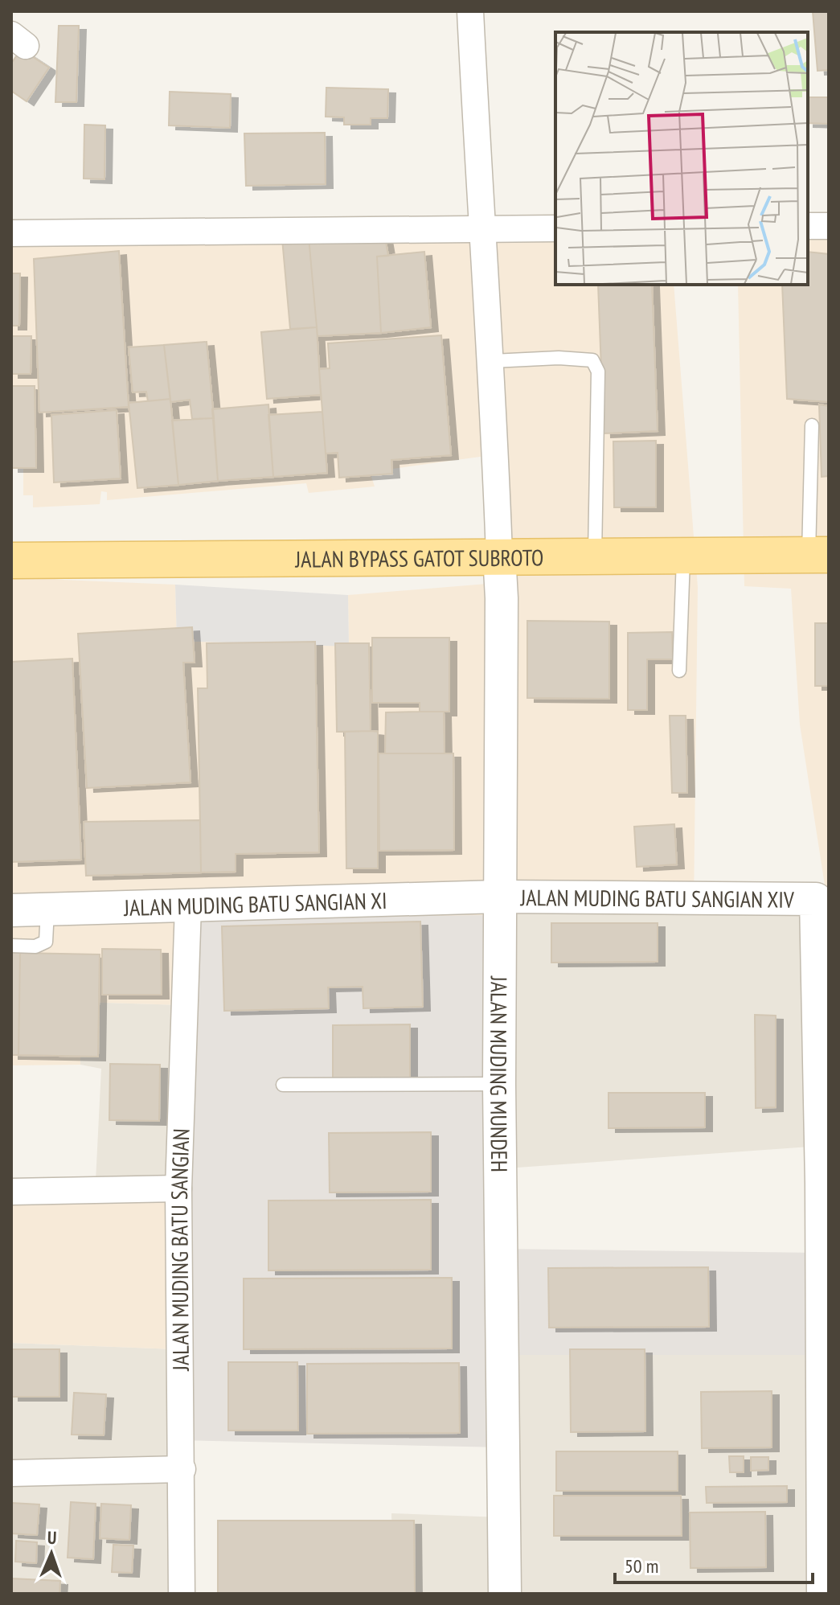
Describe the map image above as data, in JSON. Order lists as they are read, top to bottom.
{
  "streets": {
    "main road": ["JALAN BYPASS GATOT SUBROTO"],
    "street": [
      "JALAN MUDING BATU SANGIAN XIV",
      "JALAN MUDING BATU SANGIAN XI",
      "JALAN MUDING MUNDEH",
      "JALAN MUDING BATU SANGIAN"
    ]
  },
  "crossings": [
    ["JALAN BYPASS GATOT SUBROTO", "JALAN MUDING MUNDEH"],
    ["JALAN MUDING BATU SANGIAN XIV", "JALAN MUDING BATU SANGIAN XI"],
    ["JALAN MUDING BATU SANGIAN XIV", "JALAN MUDING MUNDEH"],
    ["JALAN MUDING BATU SANGIAN XI", "JALAN MUDING MUNDEH"],
    ["JALAN MUDING BATU SANGIAN XI", "JALAN MUDING BATU SANGIAN"]
  ],
  "scale_bar": "50 m",
  "north": "top"
}
